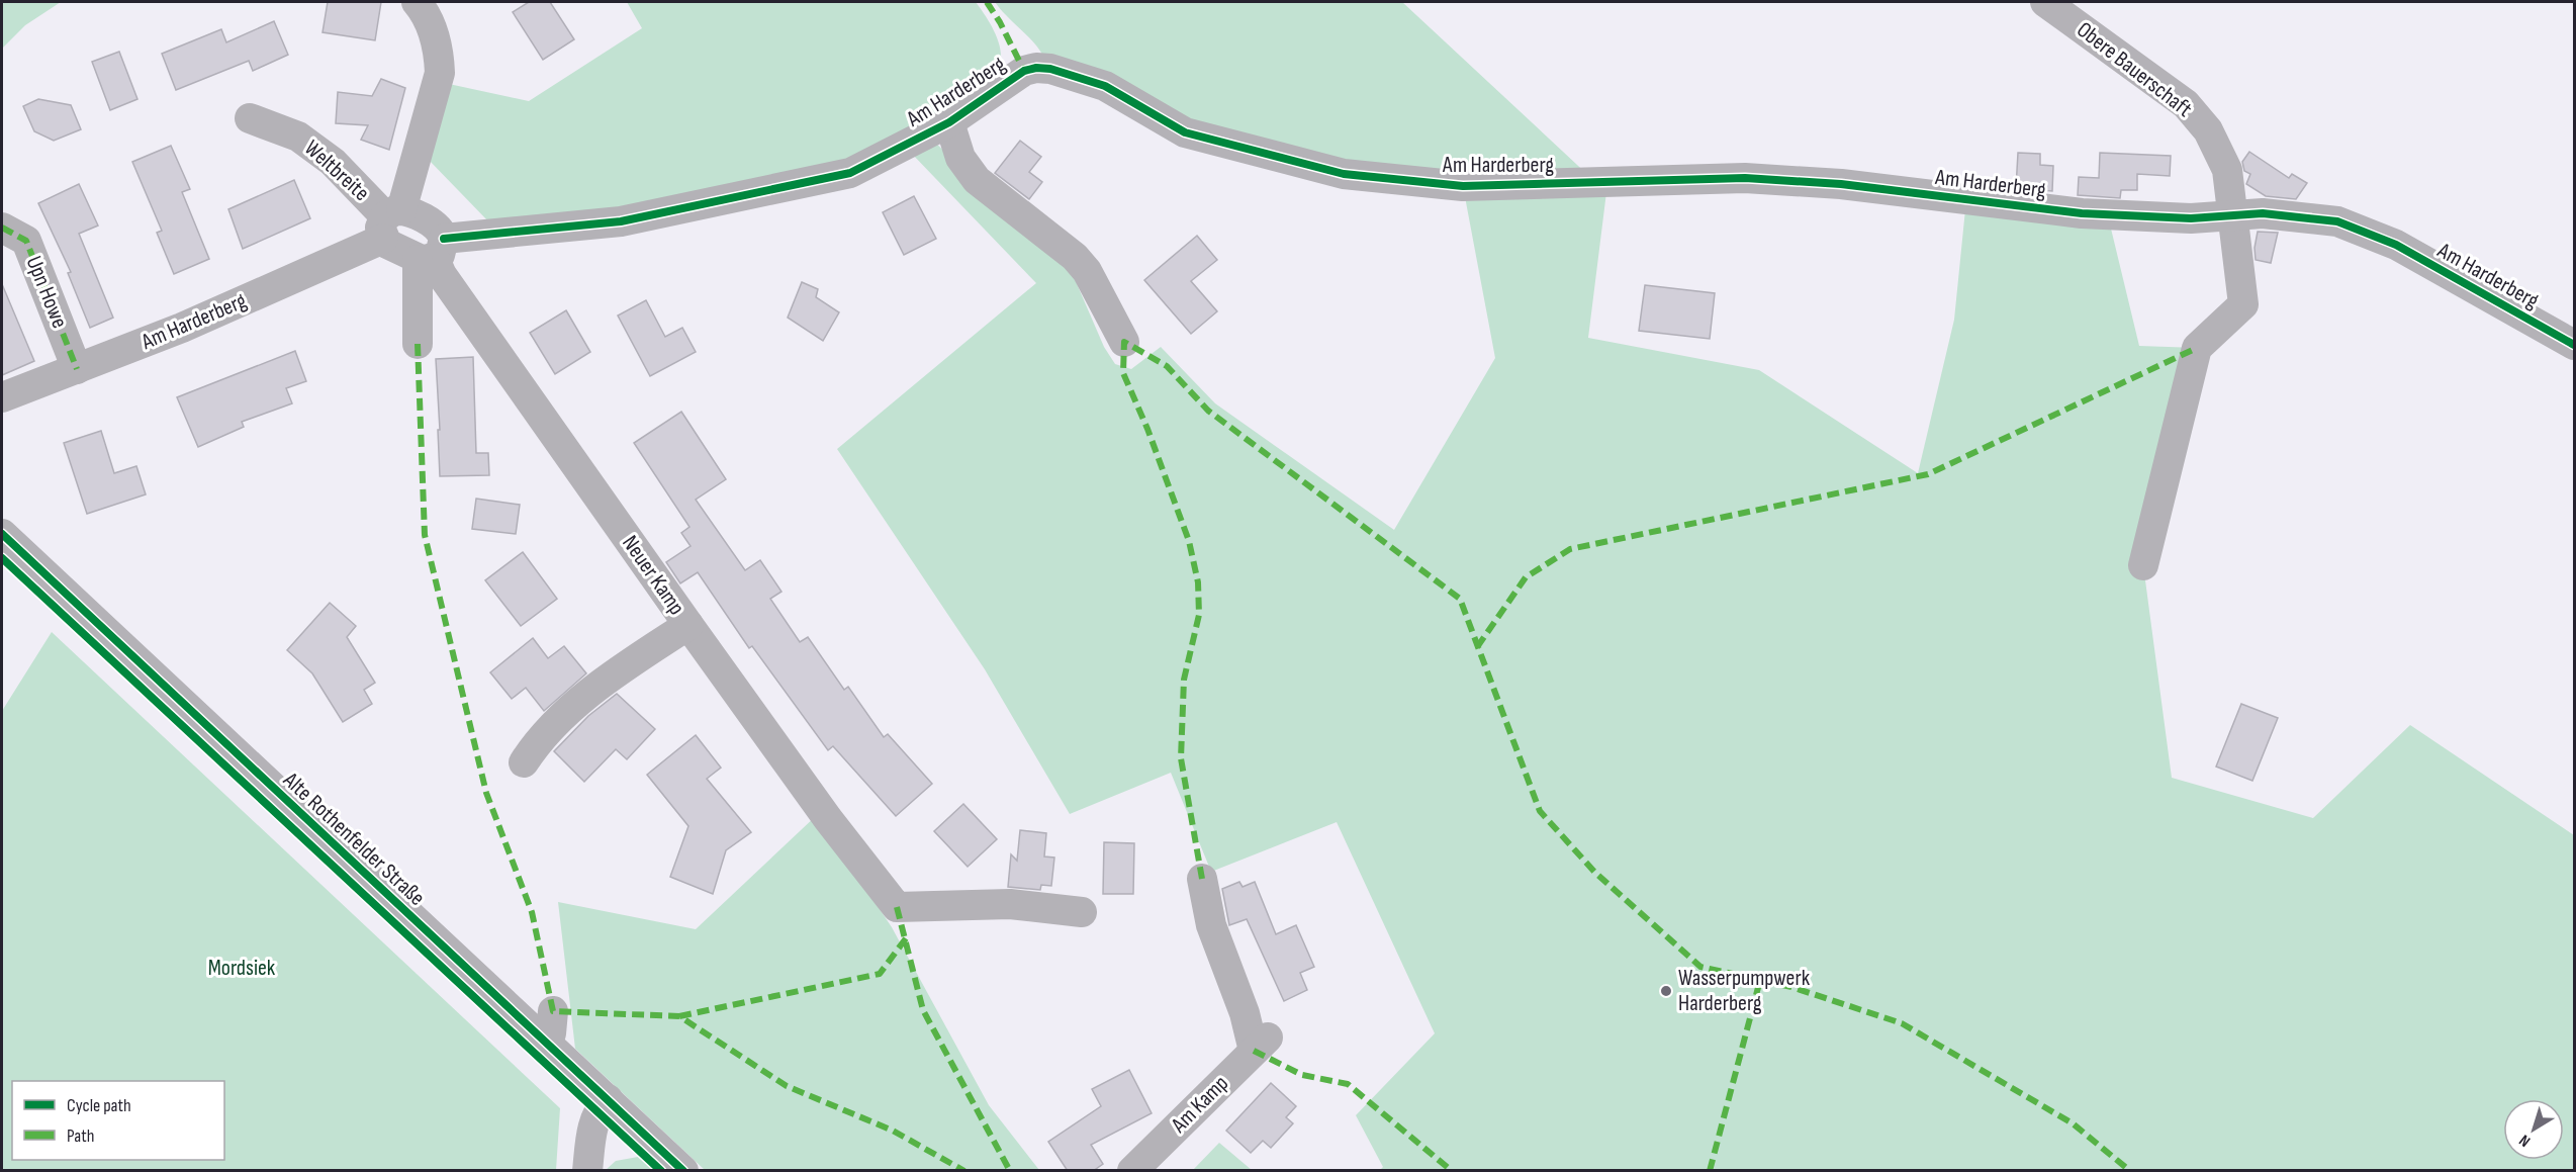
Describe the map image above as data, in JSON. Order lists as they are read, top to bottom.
{
  "streets": {
    "street": [
      "Obere Bauerschaft",
      "Am Harderberg",
      "Weltbreite",
      "Upn Howe",
      "Neuer Kamp",
      "Alte Rothenfelder Straße",
      "Am Kamp"
    ]
  },
  "crossings": [
    ["Obere Bauerschaft", "Am Harderberg"],
    ["Am Harderberg", "Weltbreite"],
    ["Am Harderberg", "Upn Howe"],
    ["Am Harderberg", "Neuer Kamp"],
    ["Weltbreite", "Neuer Kamp"]
  ],
  "parks": ["Mordsiek"],
  "places": ["Wasserpumpwerk Harderberg"],
  "legend": ["Cycle path", "Path"],
  "north": "bottom left"
}
